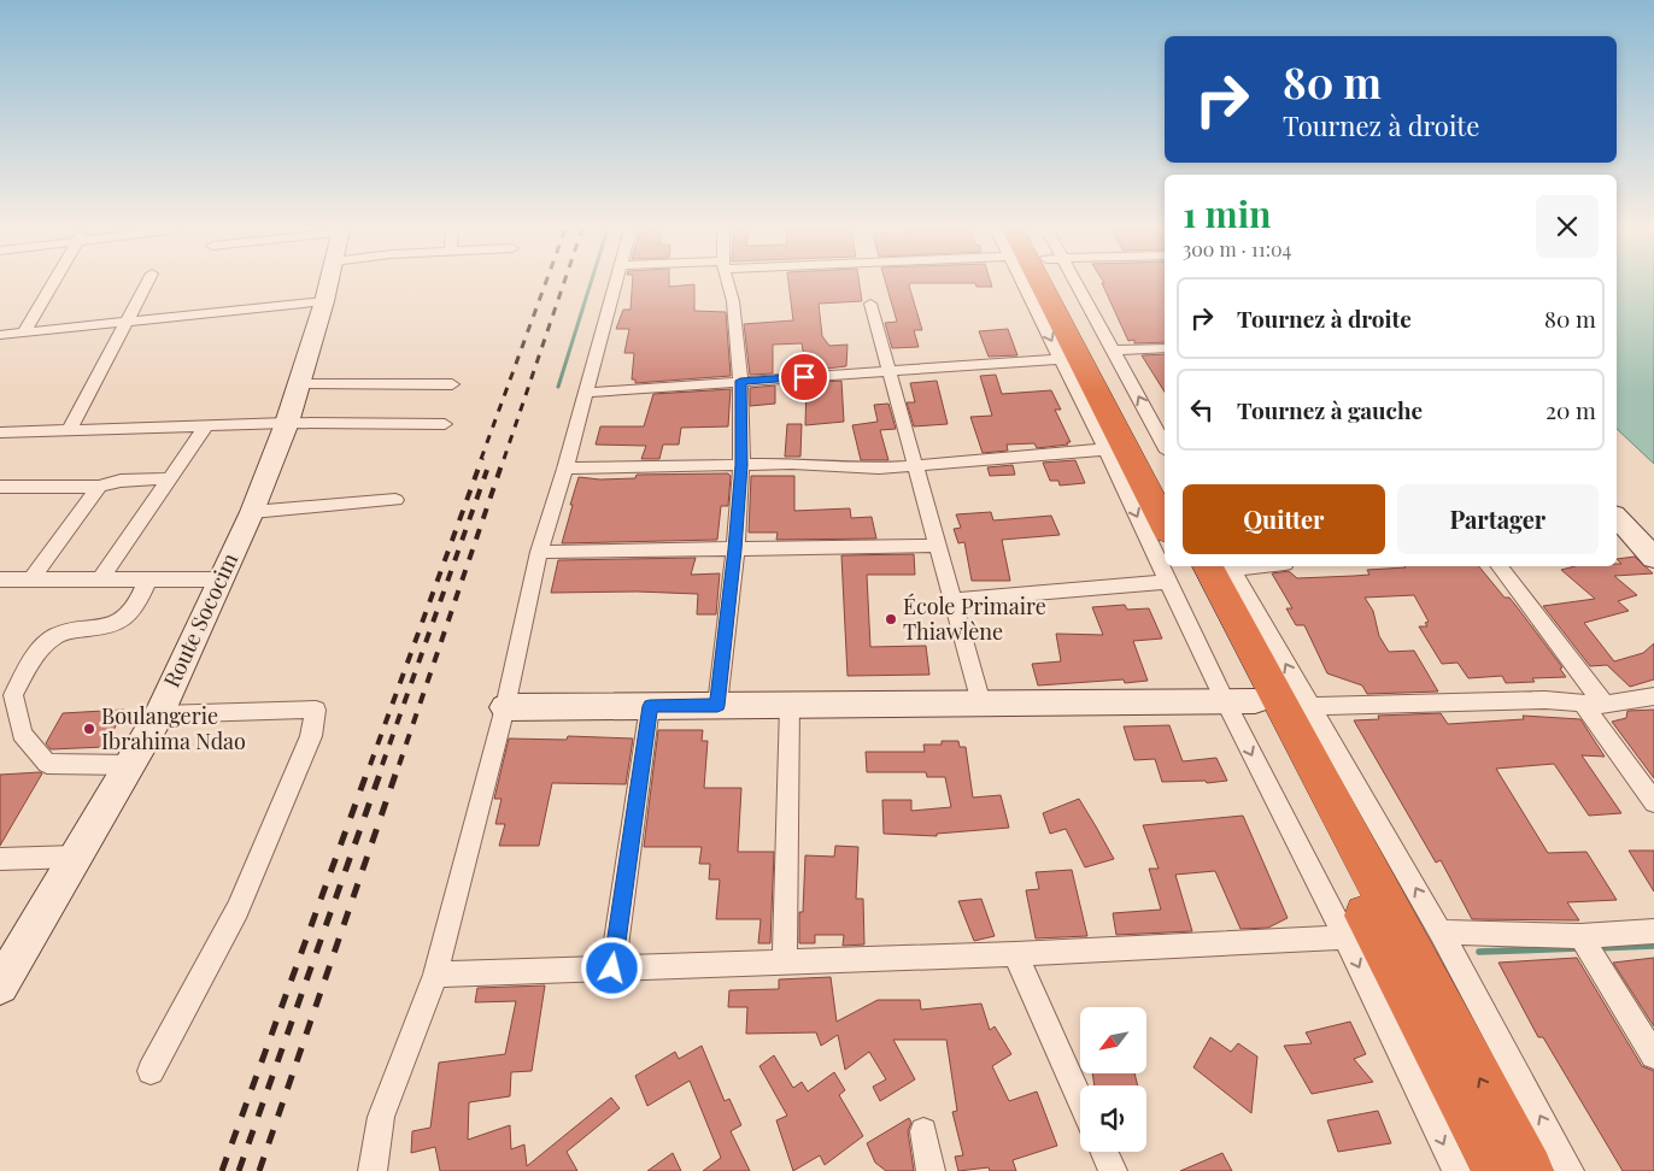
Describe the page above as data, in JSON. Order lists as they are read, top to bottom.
{
  "streets": {
    "street": ["Route Sococim"]
  },
  "places": ["École Primaire Thiawlène", "Boulangerie Ibrahima Ndao"],
  "north": "bottom left",
  "page": {
    "turn": ["80 m", "Tournez à droite"],
    "heading": ["1 min", "300 m · 11:04"],
    "list": [
      {
        "name": "Tournez à droite",
        "value": "80 m"
      },
      {
        "name": "Tournez à gauche",
        "value": "20 m"
      }
    ],
    "buttons": ["Quitter", "Partager"]
  }
}
